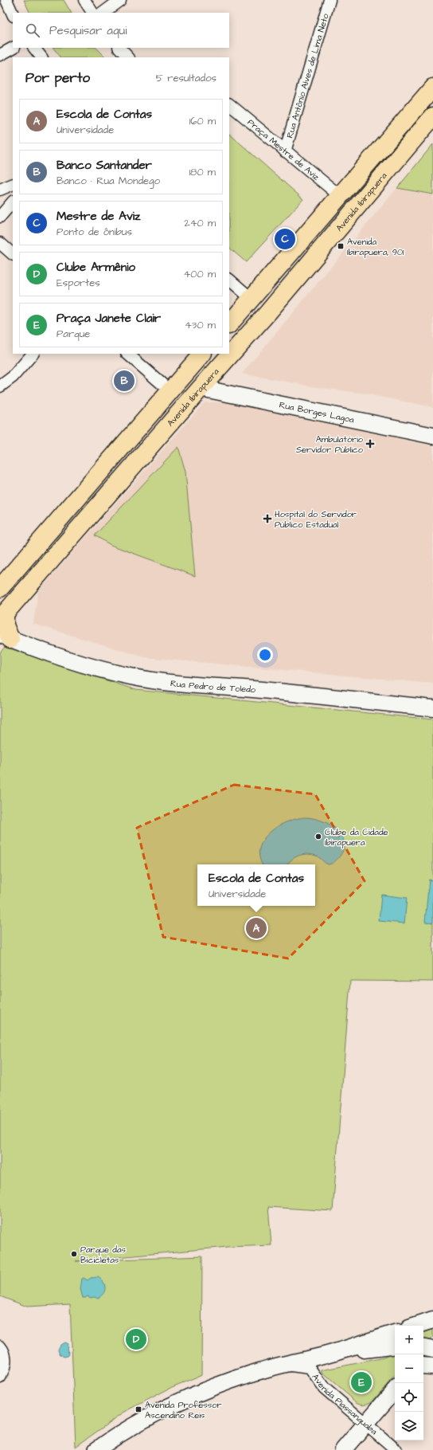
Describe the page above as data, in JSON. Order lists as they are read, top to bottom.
{
  "streets": {
    "main road": ["Avenida Ibirapuera"],
    "street": [
      "Rua Antônio Alves de Lima Neto",
      "Praça Mestre de Aviz",
      "Rua Borges Lagoa",
      "Rua Pedro de Toledo",
      "Avenida Piassanguaba"
    ]
  },
  "crossings": [
    ["Rua Antônio Alves de Lima Neto", "Praça Mestre de Aviz"],
    ["Avenida Ibirapuera", "Rua Borges Lagoa"]
  ],
  "places": {
    "transit": ["Avenida Ibirapuera, 901", "Avenida Professor Ascendino Reis"],
    "health": ["Ambulatório Servidor Público", "Hospital do Servidor Público Estadual"],
    "other": ["Clube da Cidade Ibirapuera", "Parque das Bicicletas"]
  },
  "page": {
    "search": "Pesquisar aqui",
    "heading": ["Por perto", "5 resultados"],
    "list": [
      {
        "mark": "A",
        "name": "Escola de Contas",
        "note": "Universidade",
        "value": "160 m"
      },
      {
        "mark": "B",
        "name": "Banco Santander",
        "note": "Banco · Rua Mondego",
        "value": "180 m"
      },
      {
        "mark": "C",
        "name": "Mestre de Aviz",
        "note": "Ponto de ônibus",
        "value": "240 m"
      },
      {
        "mark": "D",
        "name": "Clube Armênio",
        "note": "Esportes",
        "value": "400 m"
      },
      {
        "mark": "E",
        "name": "Praça Janete Clair",
        "note": "Parque",
        "value": "430 m"
      }
    ],
    "pins": [
      "C",
      "B",
      "A",
      "D",
      "E"
    ],
    "popup": ["Escola de Contas", "Universidade"],
    "map_buttons": ["+", "−"]
  }
}
